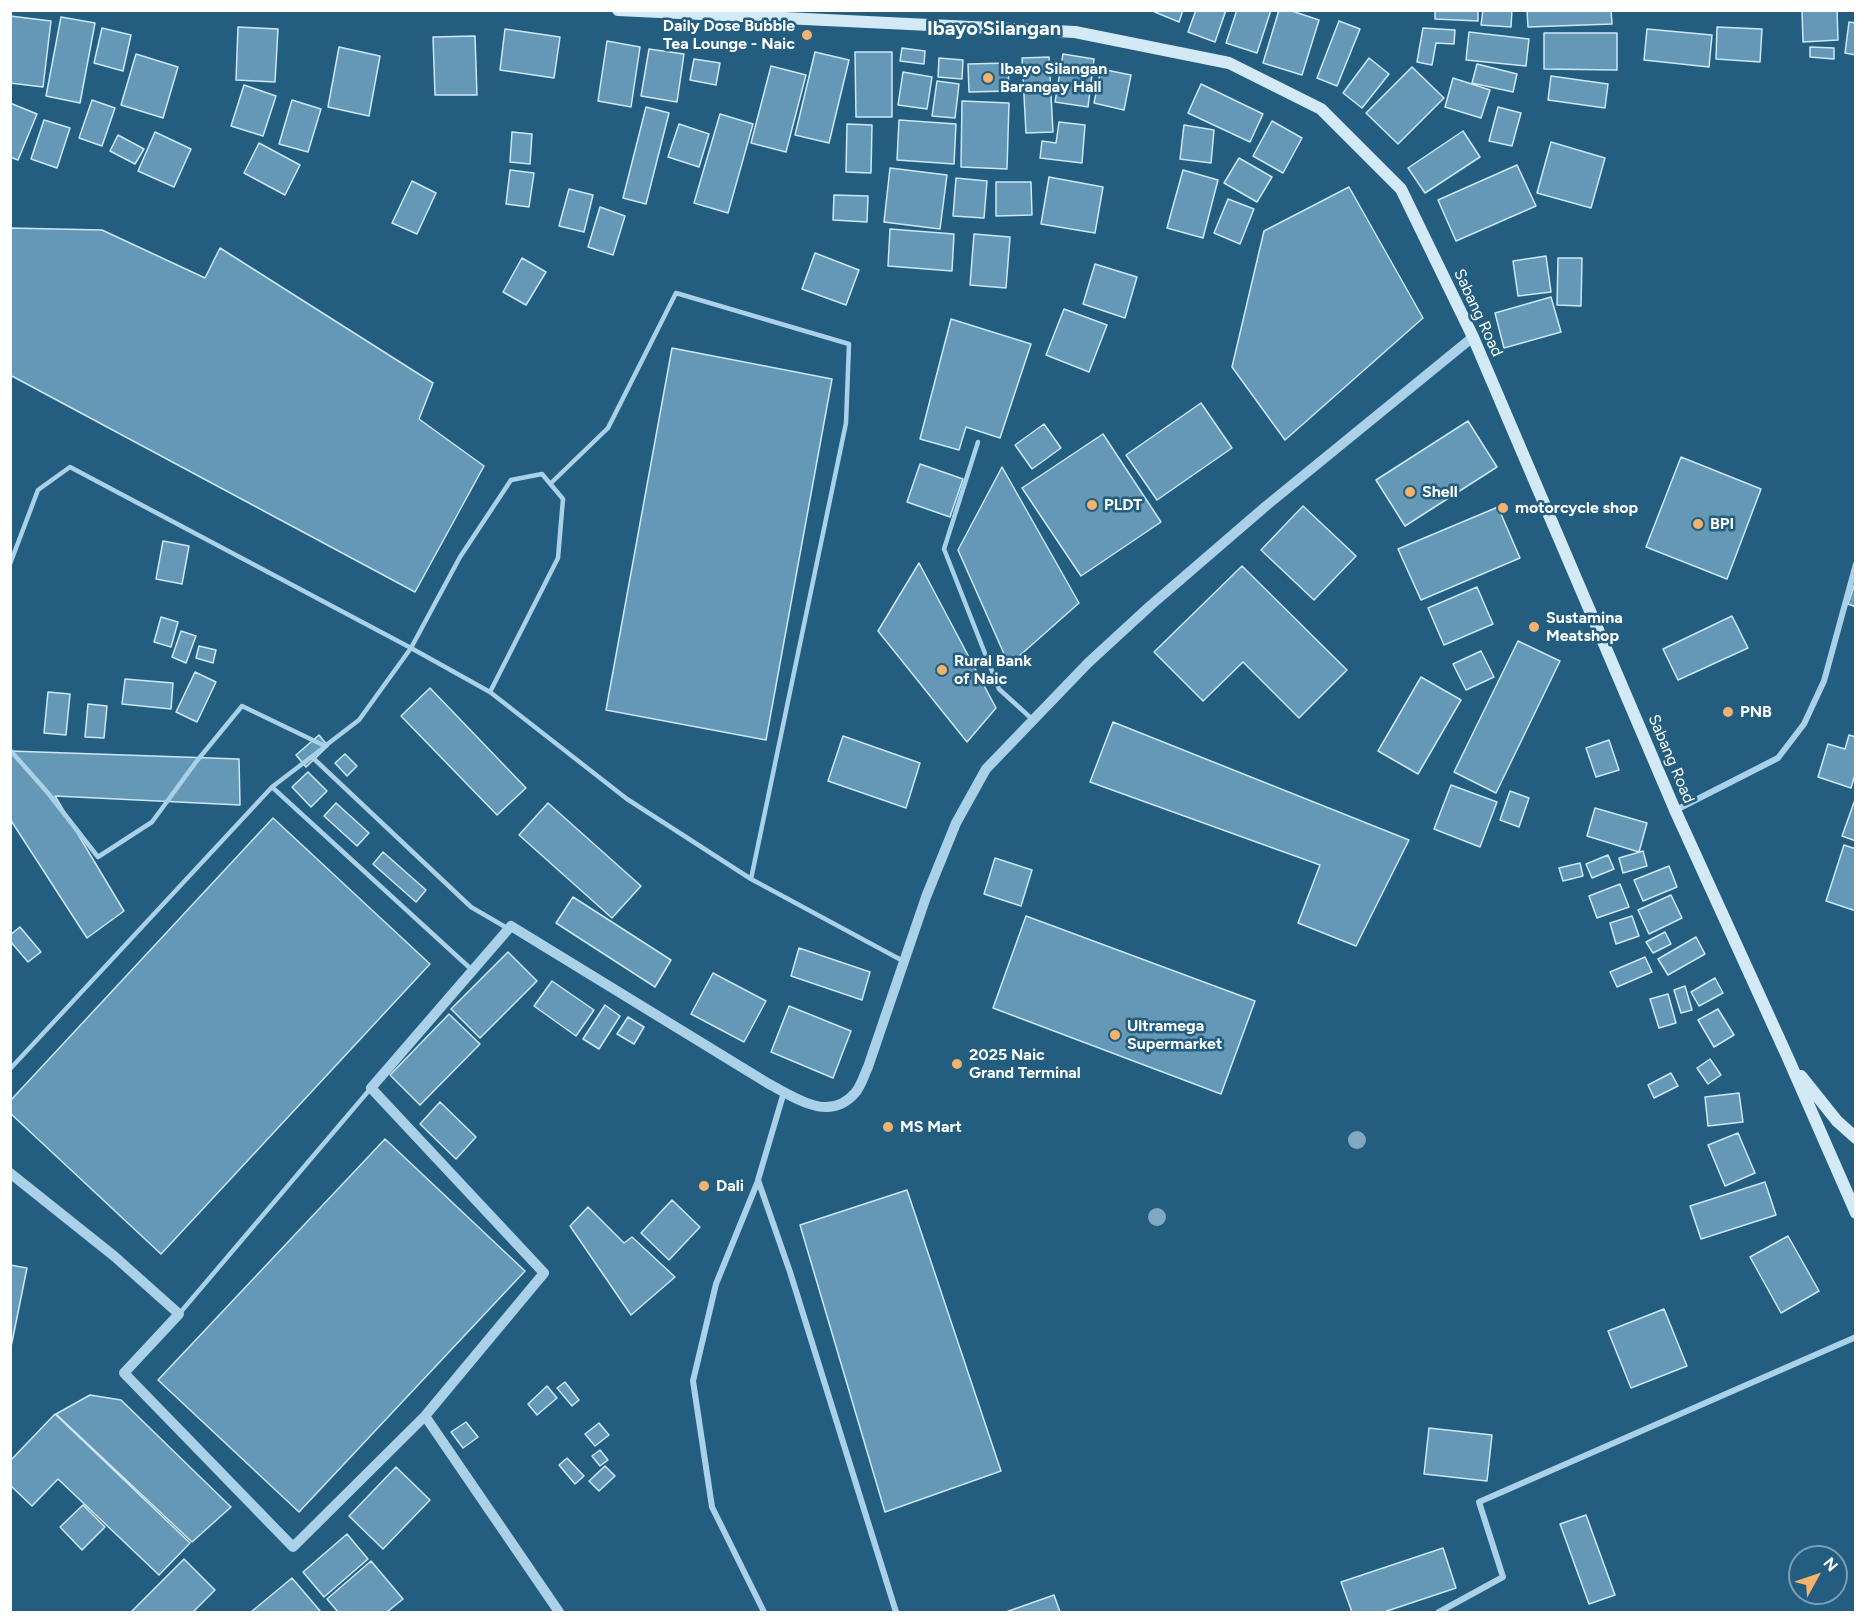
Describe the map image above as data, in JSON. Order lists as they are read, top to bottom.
{
  "streets": {
    "main road": ["Sabang Road"]
  },
  "districts": ["Ibayo Silangan"],
  "places": [
    "Daily Dose Bubble Tea Lounge - Naic",
    "Ibayo Silangan Barangay Hall",
    "Shell",
    "PLDT",
    "motorcycle shop",
    "BPI",
    "Sustamina Meatshop",
    "Rural Bank of Naic",
    "PNB",
    "Ultramega Supermarket",
    "2025 Naic Grand Terminal",
    "MS Mart",
    "Dali"
  ],
  "north": "top right"
}
